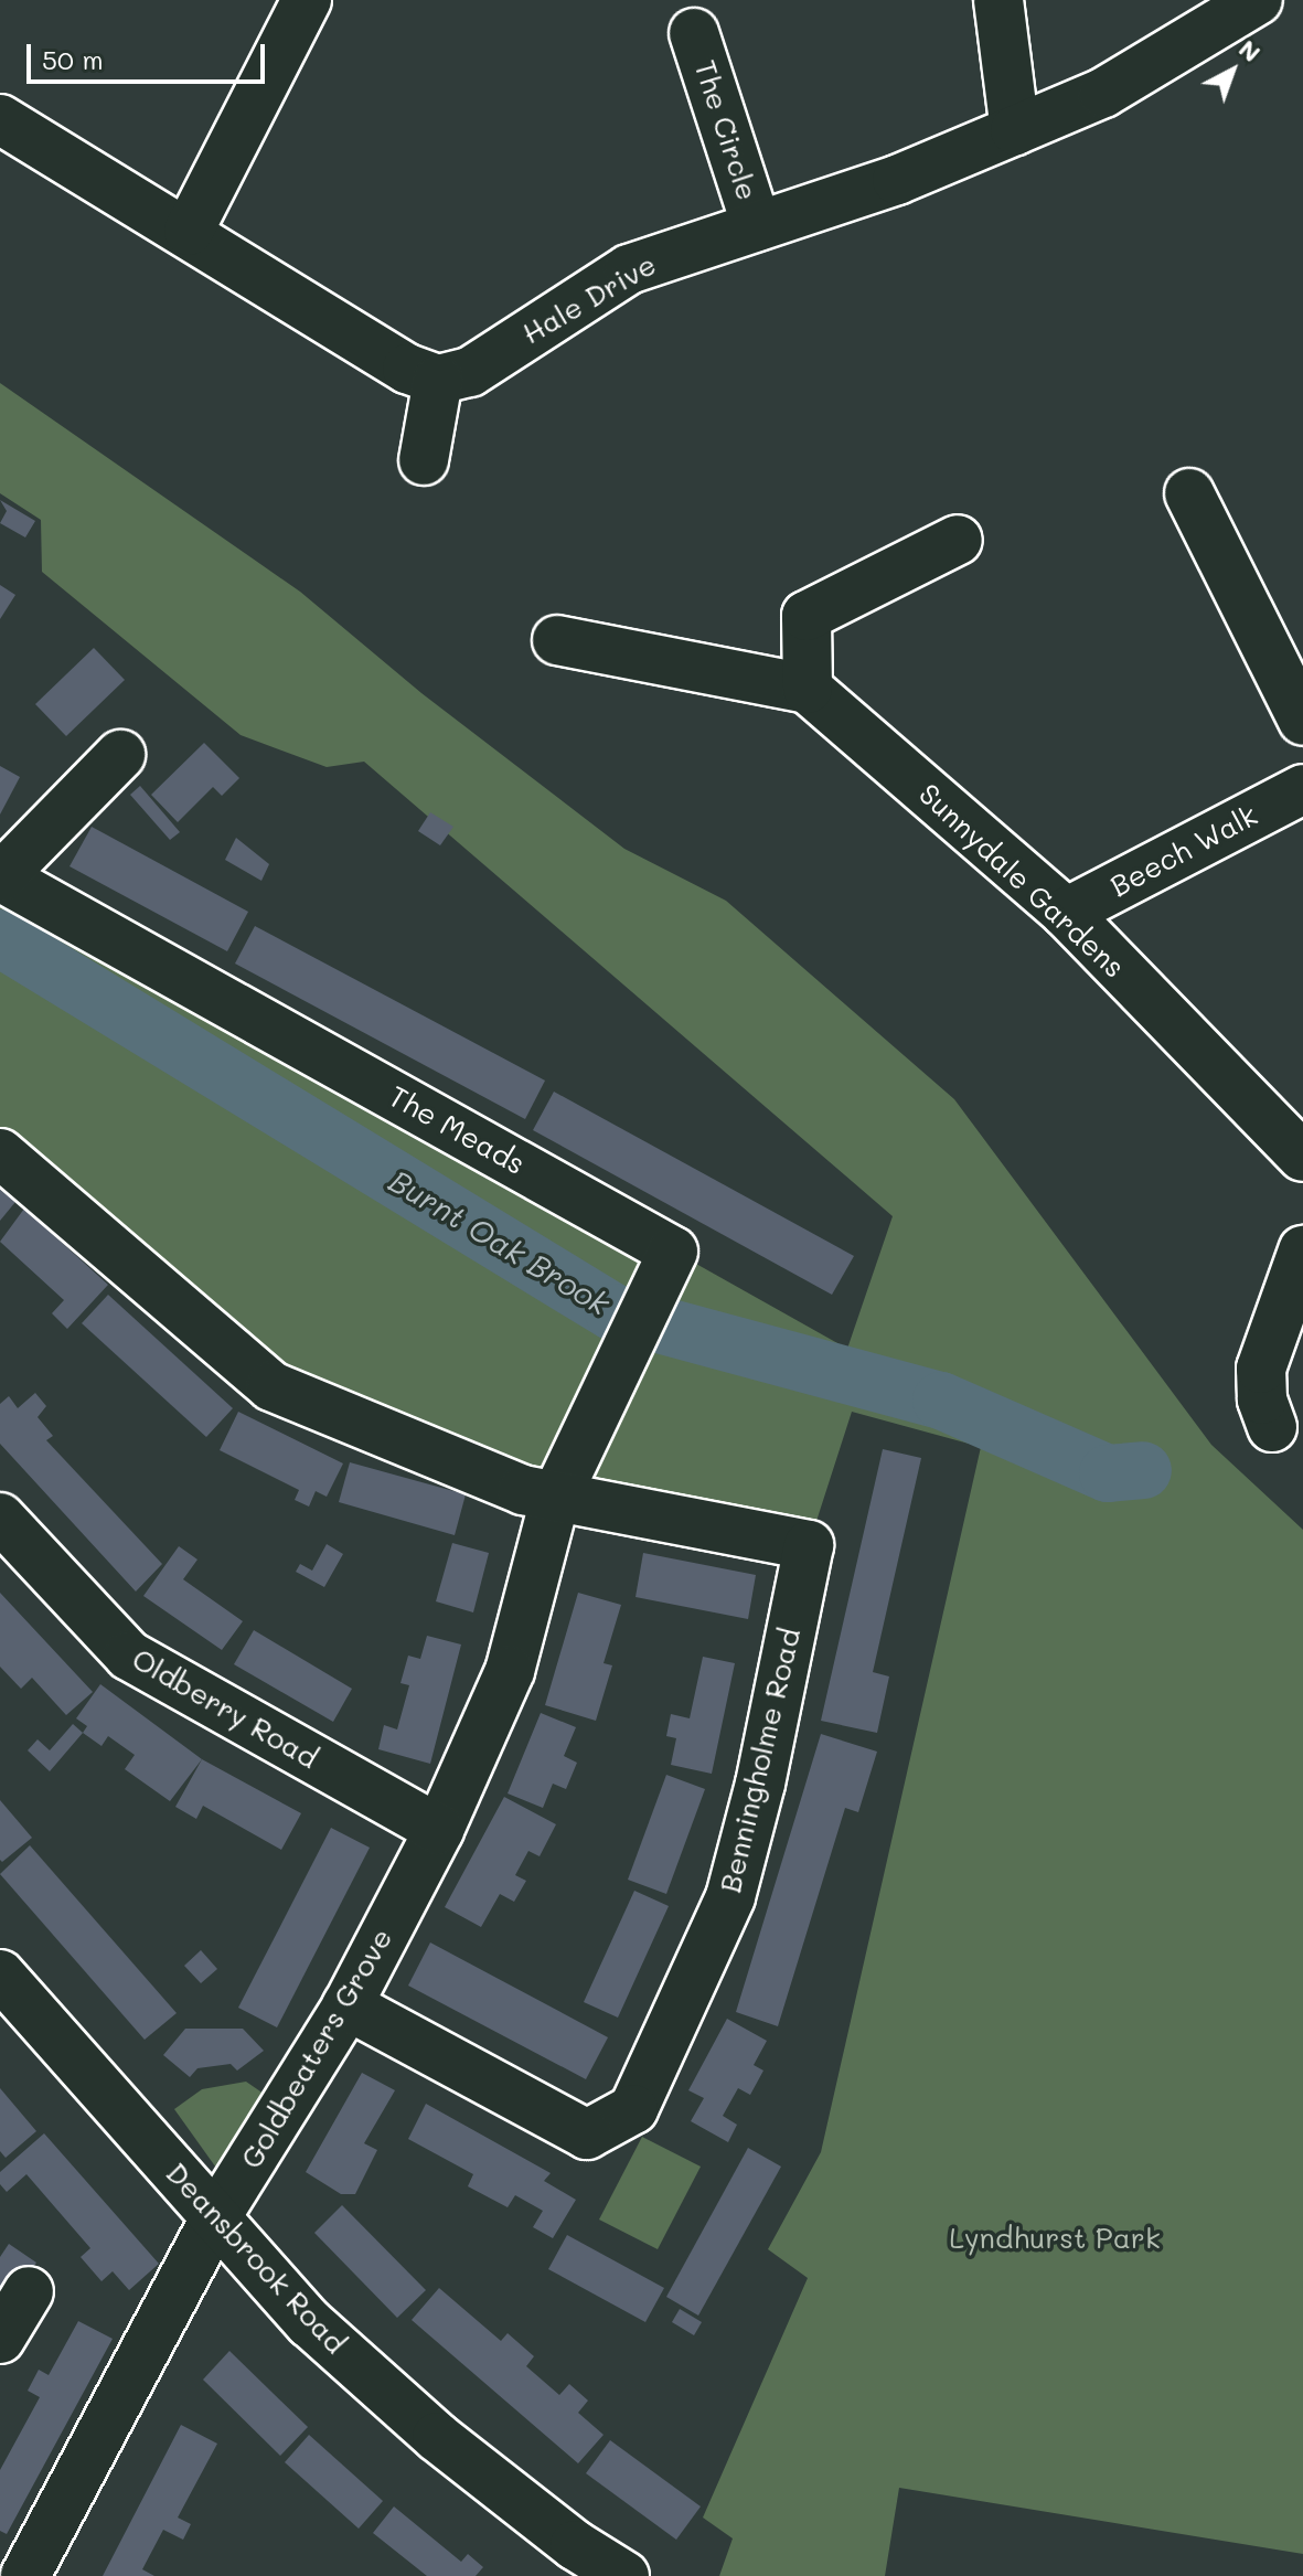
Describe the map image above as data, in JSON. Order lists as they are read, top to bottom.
{
  "streets": {
    "street": [
      "The Circle",
      "Hale Drive",
      "Beech Walk",
      "Sunnydale Gardens",
      "The Meads",
      "Oldberry Road",
      "Benningholme Road",
      "Goldbeaters Grove",
      "Deansbrook Road"
    ]
  },
  "crossings": [
    ["The Circle", "Hale Drive"],
    ["Beech Walk", "Sunnydale Gardens"],
    ["The Meads", "Benningholme Road"],
    ["The Meads", "Goldbeaters Grove"],
    ["Oldberry Road", "Goldbeaters Grove"],
    ["Benningholme Road", "Goldbeaters Grove"],
    ["Goldbeaters Grove", "Deansbrook Road"]
  ],
  "water": ["Burnt Oak Brook"],
  "parks": ["Lyndhurst Park"],
  "scale_bar": "50 m",
  "north": "top right"
}
